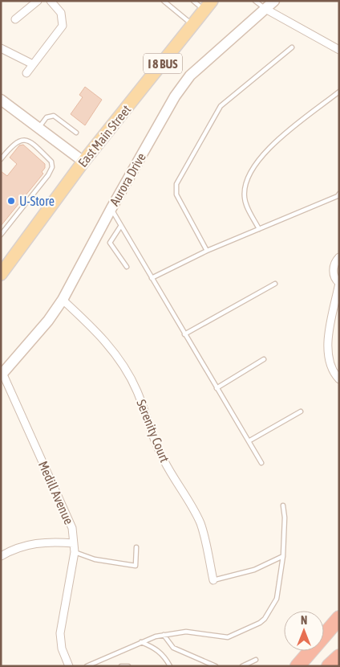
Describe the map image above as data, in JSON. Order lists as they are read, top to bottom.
{
  "streets": {
    "main road": ["I 8 BUS", "East Main Street"],
    "street": ["Aurora Drive", "Serenity Court", "Medill Avenue"]
  },
  "crossings": [
    ["Aurora Drive", "Serenity Court"],
    ["Aurora Drive", "Medill Avenue"]
  ],
  "places": ["U-Store"],
  "north": "top"
}
